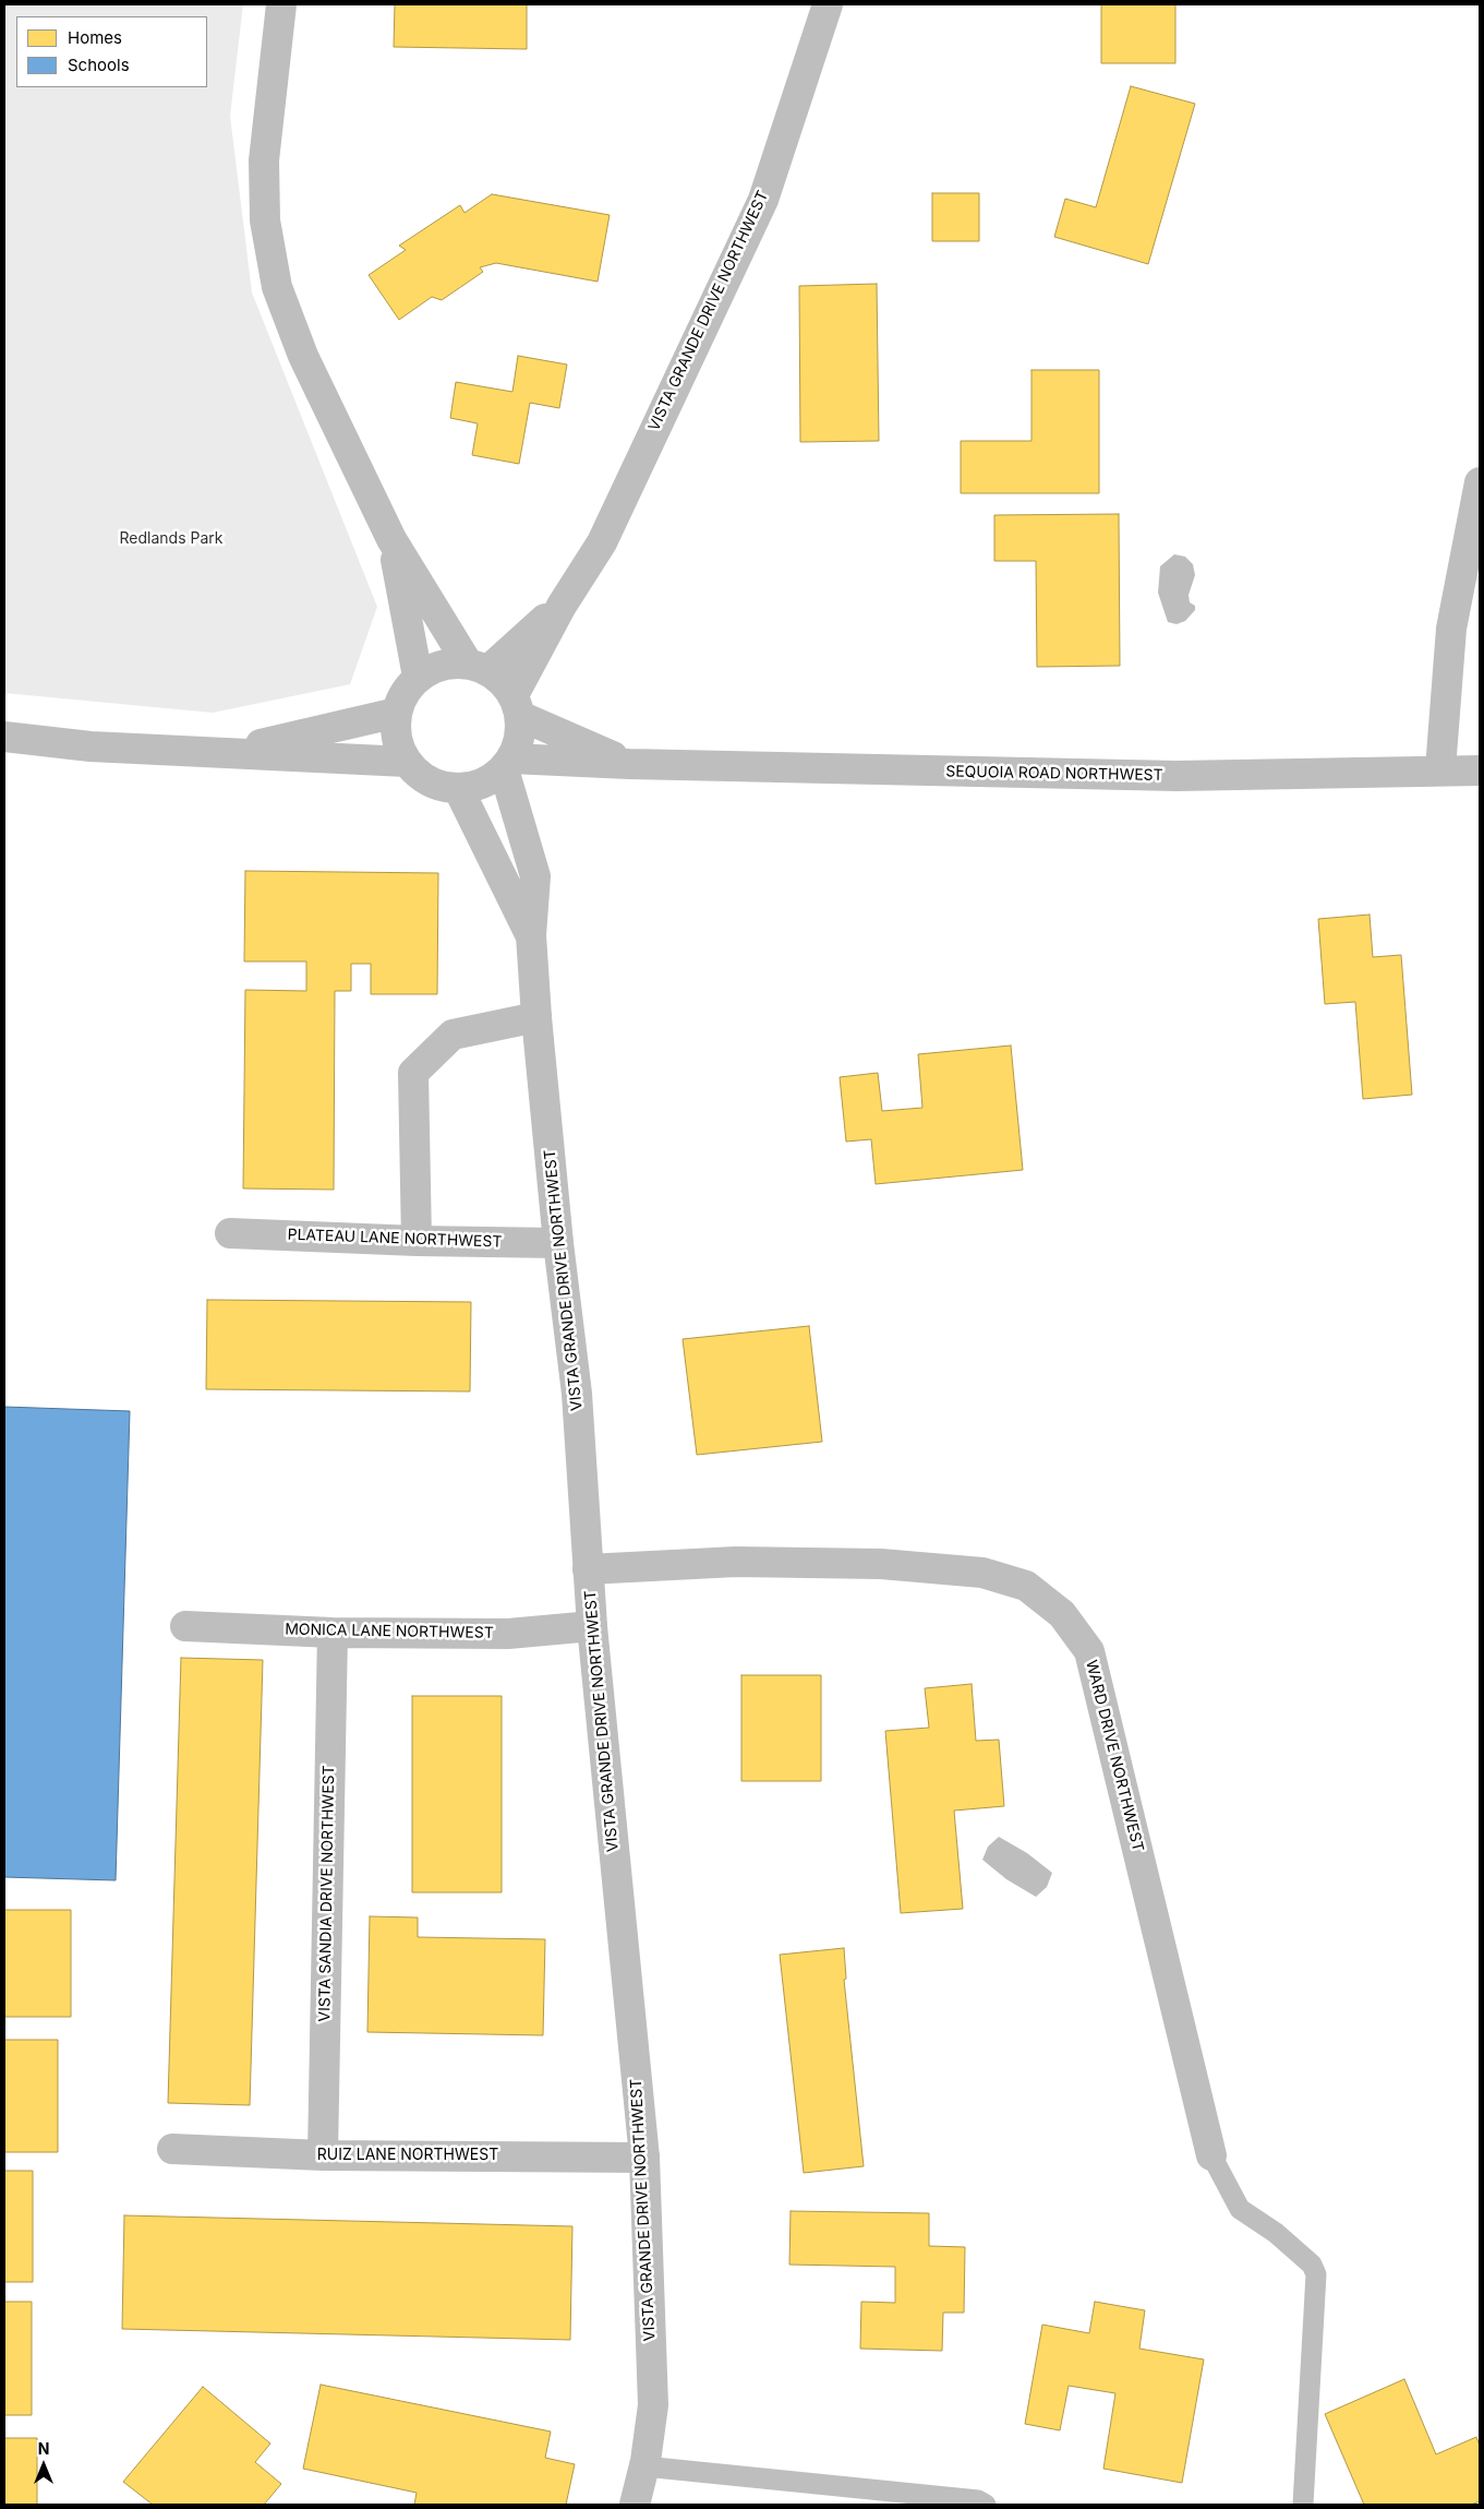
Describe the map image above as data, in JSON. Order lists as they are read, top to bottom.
{
  "streets": {
    "street": [
      "VISTA GRANDE DRIVE NORTHWEST",
      "SEQUOIA ROAD NORTHWEST",
      "PLATEAU LANE NORTHWEST",
      "MONICA LANE NORTHWEST",
      "WARD DRIVE NORTHWEST",
      "VISTA SANDIA DRIVE NORTHWEST",
      "RUIZ LANE NORTHWEST"
    ]
  },
  "crossings": [
    ["VISTA GRANDE DRIVE NORTHWEST", "SEQUOIA ROAD NORTHWEST"],
    ["VISTA GRANDE DRIVE NORTHWEST", "PLATEAU LANE NORTHWEST"],
    ["VISTA GRANDE DRIVE NORTHWEST", "MONICA LANE NORTHWEST"],
    ["VISTA GRANDE DRIVE NORTHWEST", "WARD DRIVE NORTHWEST"],
    ["VISTA GRANDE DRIVE NORTHWEST", "RUIZ LANE NORTHWEST"],
    ["MONICA LANE NORTHWEST", "VISTA SANDIA DRIVE NORTHWEST"],
    ["VISTA SANDIA DRIVE NORTHWEST", "RUIZ LANE NORTHWEST"]
  ],
  "parks": ["Redlands Park"],
  "legend": ["Homes", "Schools"],
  "north": "top"
}
